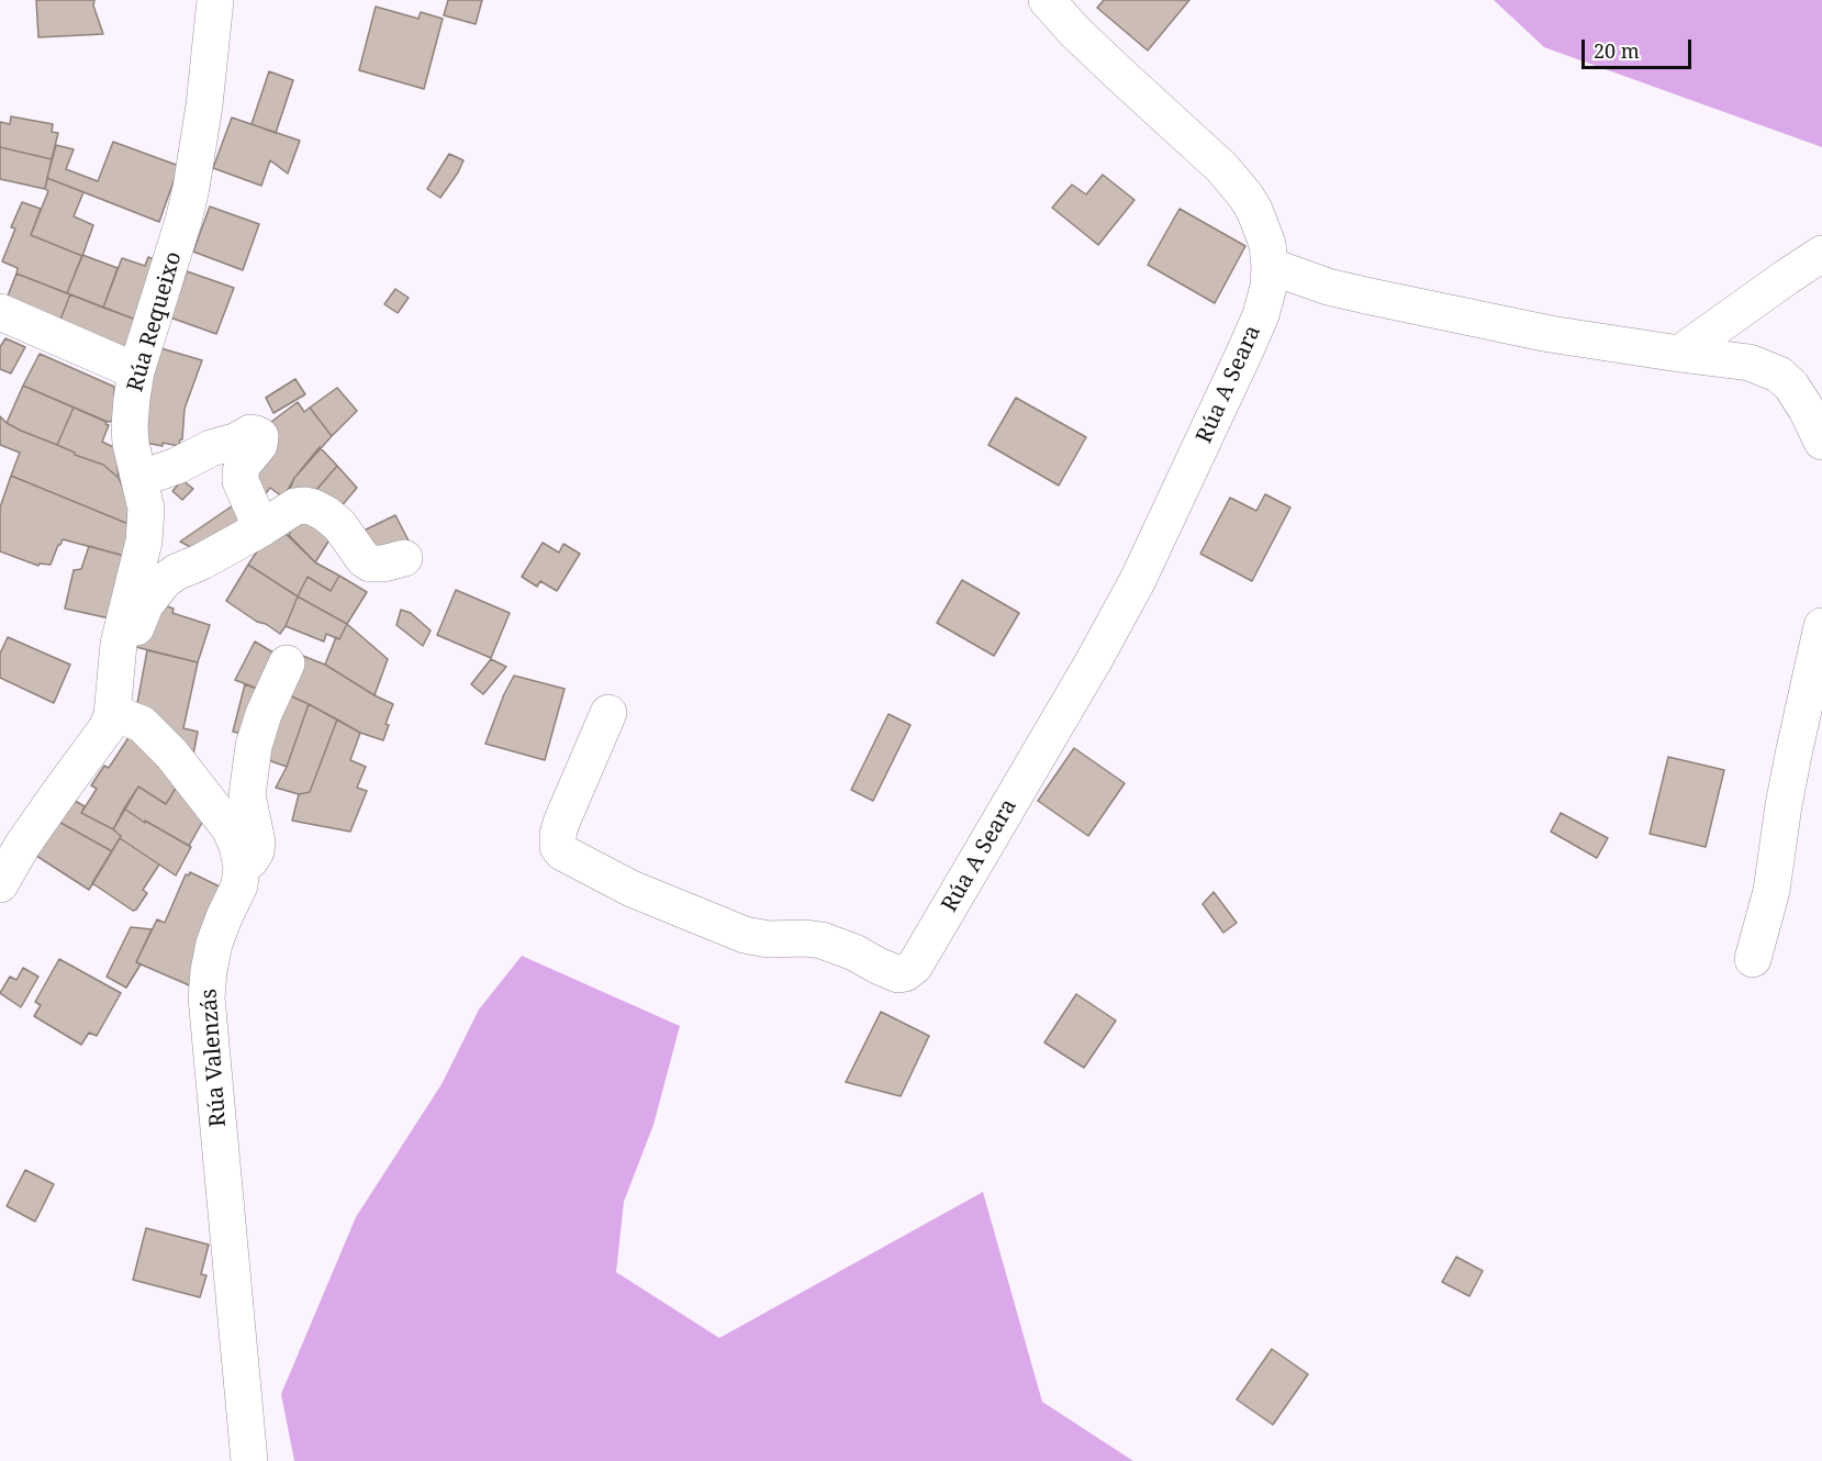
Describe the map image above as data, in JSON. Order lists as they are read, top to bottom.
{
  "streets": {
    "street": ["Rúa Requeixo", "Rúa A Seara", "Rúa Valenzás"]
  },
  "scale_bar": "20 m"
}
